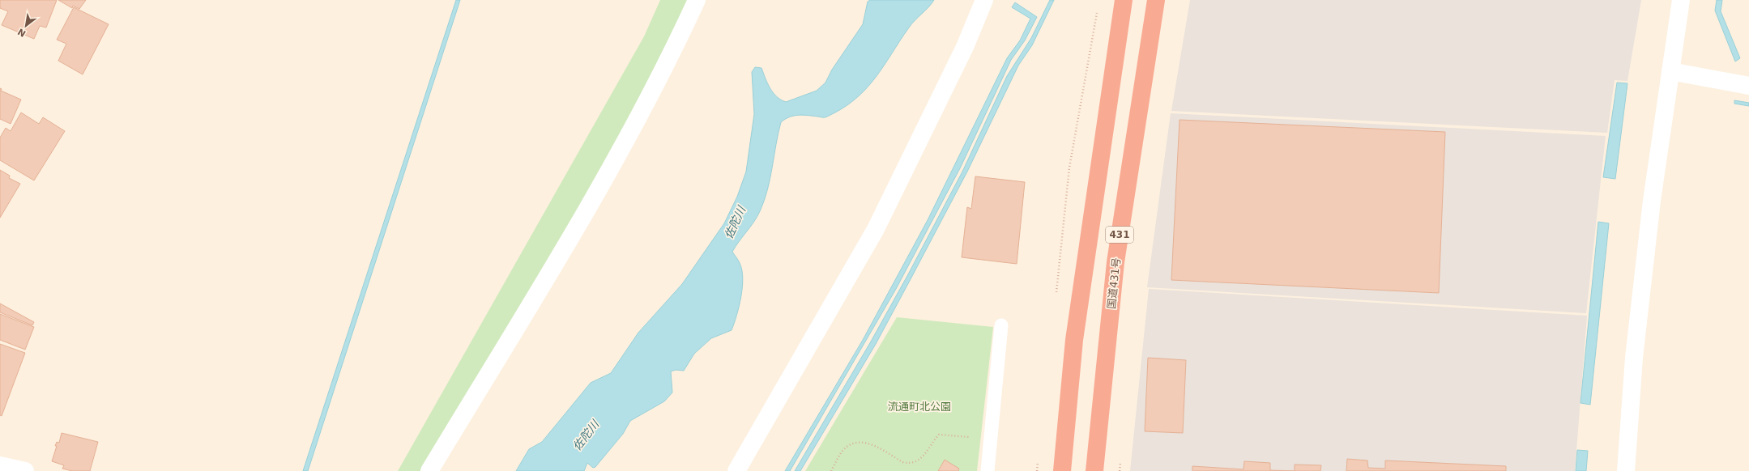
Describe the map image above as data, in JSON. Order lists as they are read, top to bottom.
{
  "streets": {
    "highway": ["431", "国道431号"]
  },
  "water": ["佐陀川"],
  "parks": ["流通町北公園"],
  "north": "bottom left"
}
